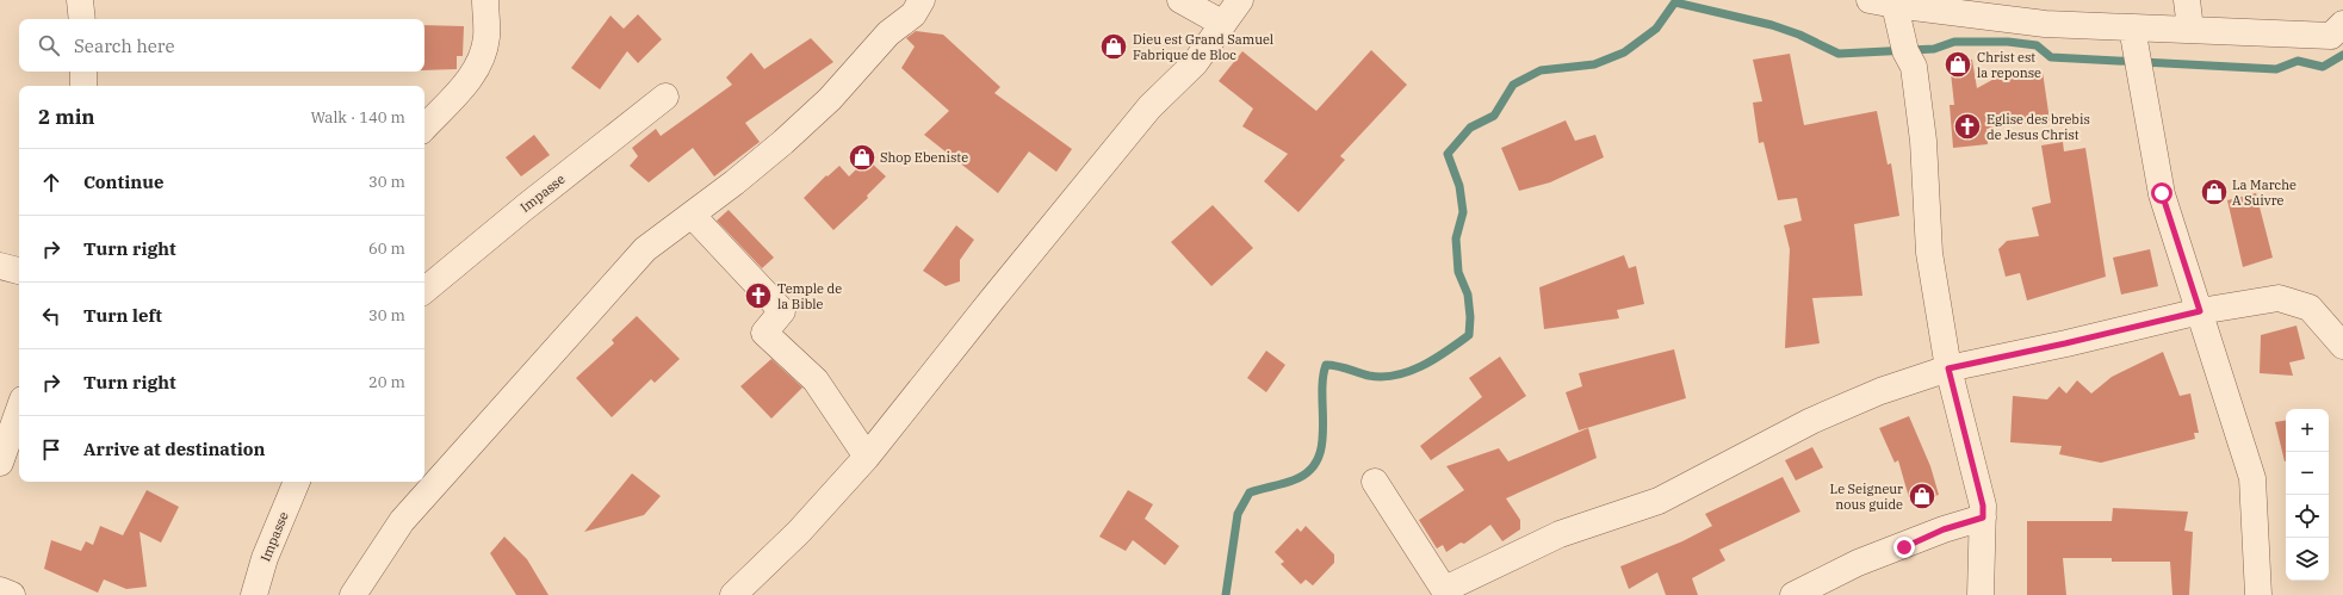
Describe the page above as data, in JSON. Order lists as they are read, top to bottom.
{
  "streets": {
    "street": ["Impasse"]
  },
  "places": {
    "shop": [
      "Dieu est Grand Samuel Fabrique de Bloc",
      "Christ est la reponse",
      "Shop Ebeniste",
      "La Marche A Suivre",
      "Le Seigneur nous guide"
    ],
    "church": ["Eglise des brebis de Jesus Christ", "Temple de la Bible"]
  },
  "page": {
    "search": "Search here",
    "heading": ["2 min", "Walk · 140 m"],
    "list": [
      ["Continue", "30 m"],
      ["Turn right", "60 m"],
      ["Turn left", "30 m"],
      ["Turn right", "20 m"],
      "Arrive at destination"
    ],
    "map_buttons": ["+", "−"]
  }
}
